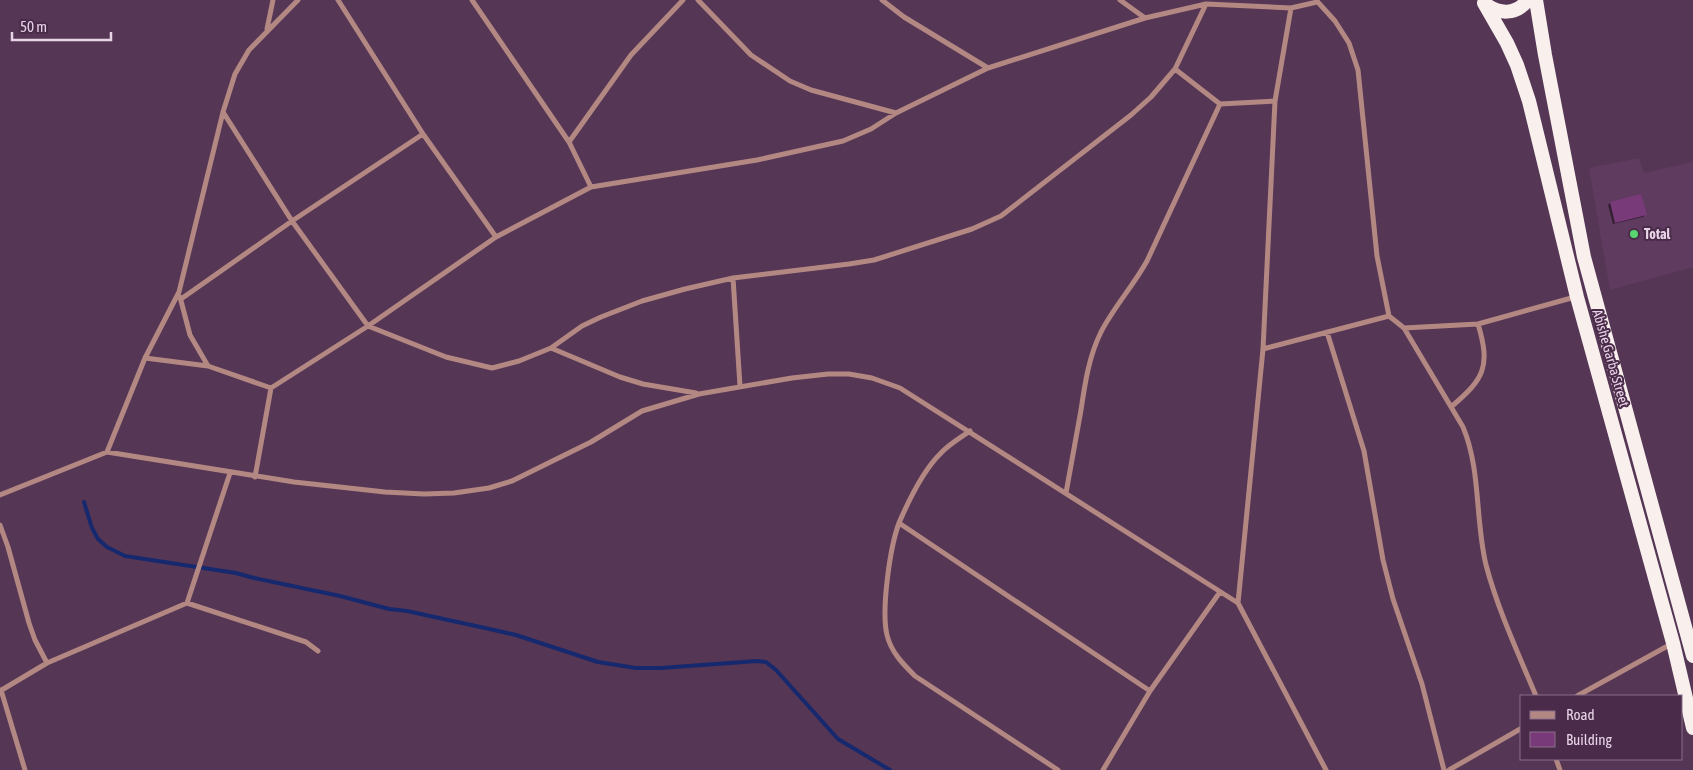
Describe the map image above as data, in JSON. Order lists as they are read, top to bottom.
{
  "streets": {
    "highway": ["Abishe Garba Street"]
  },
  "places": ["Total"],
  "legend": ["Road", "Building"],
  "scale_bar": "50 m"
}
